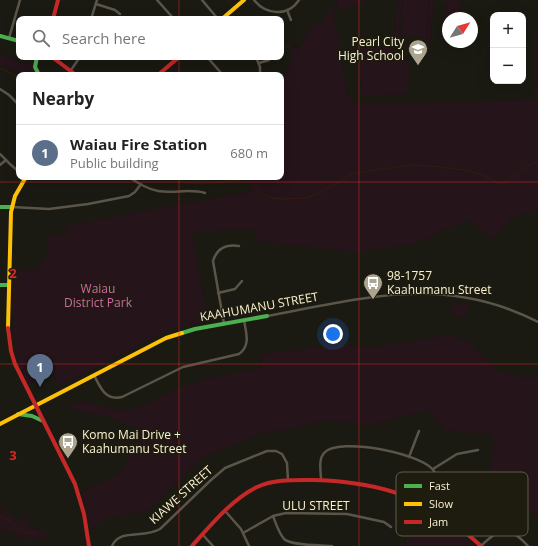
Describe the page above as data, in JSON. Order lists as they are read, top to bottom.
{
  "streets": {
    "street": ["KAAHUMANU STREET", "KIAWE STREET", "ULU STREET"]
  },
  "parks": ["Waiau District Park"],
  "places": {
    "school or university": ["Pearl City High School"],
    "bus stop": ["98-1757 Kaahumanu Street", "Komo Mai Drive + Kaahumanu Street"]
  },
  "legend": ["Fast", "Slow", "Jam"],
  "north": "top right",
  "page": {
    "map_buttons": ["+", "−"],
    "search": "Search here",
    "heading": "Nearby",
    "list": [
      {
        "mark": "1",
        "name": "Waiau Fire Station",
        "note": "Public building",
        "value": "680 m"
      }
    ],
    "pins": "1"
  },
  "grid": {
    "rows": ["2", "3"]
  }
}
